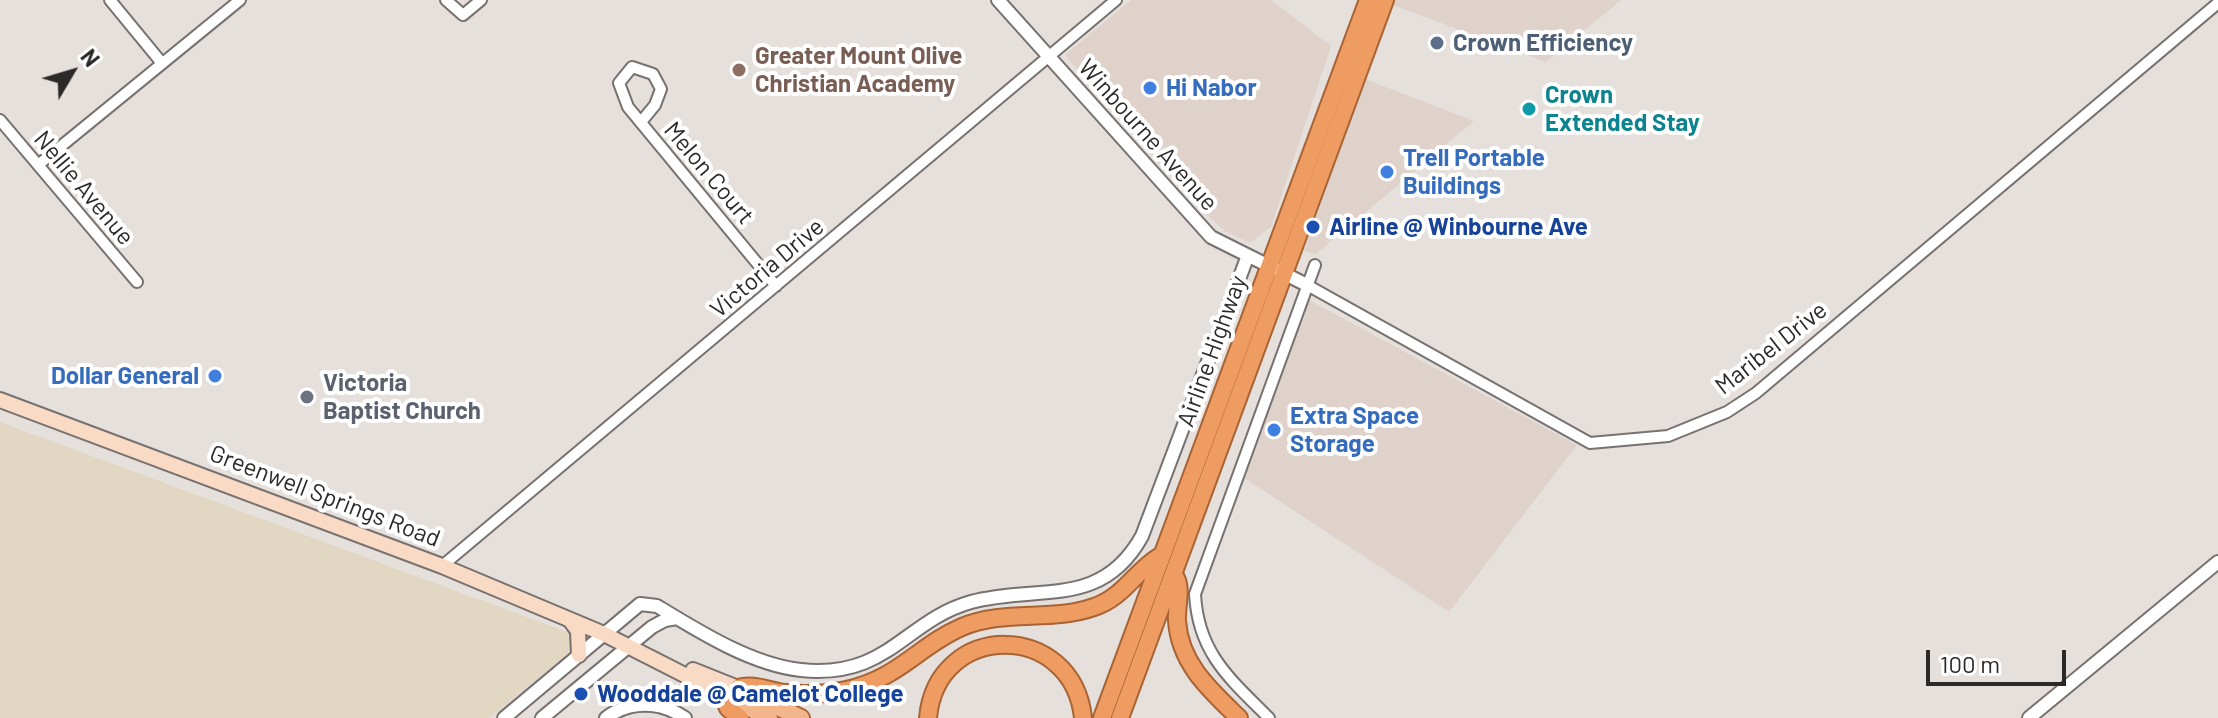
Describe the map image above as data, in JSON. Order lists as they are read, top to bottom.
{
  "streets": {
    "highway": ["Airline Highway"],
    "main road": ["Greenwell Springs Road"],
    "street": [
      "Winbourne Avenue",
      "Melon Court",
      "Nellie Avenue",
      "Victoria Drive",
      "Maribel Drive"
    ]
  },
  "crossings": [
    ["Winbourne Avenue", "Victoria Drive"],
    ["Winbourne Avenue", "Maribel Drive"],
    ["Winbourne Avenue", "Airline Highway"],
    ["Melon Court", "Victoria Drive"],
    ["Victoria Drive", "Greenwell Springs Road"],
    ["Maribel Drive", "Airline Highway"]
  ],
  "places": [
    "Crown Efficiency",
    "Greater Mount Olive Christian Academy",
    "Hi Nabor",
    "Crown Extended Stay",
    "Trell Portable Buildings",
    "Airline @ Winbourne Ave",
    "Dollar General",
    "Victoria Baptist Church",
    "Extra Space Storage",
    "Wooddale @ Camelot College"
  ],
  "scale_bar": "100 m",
  "north": "top right"
}
